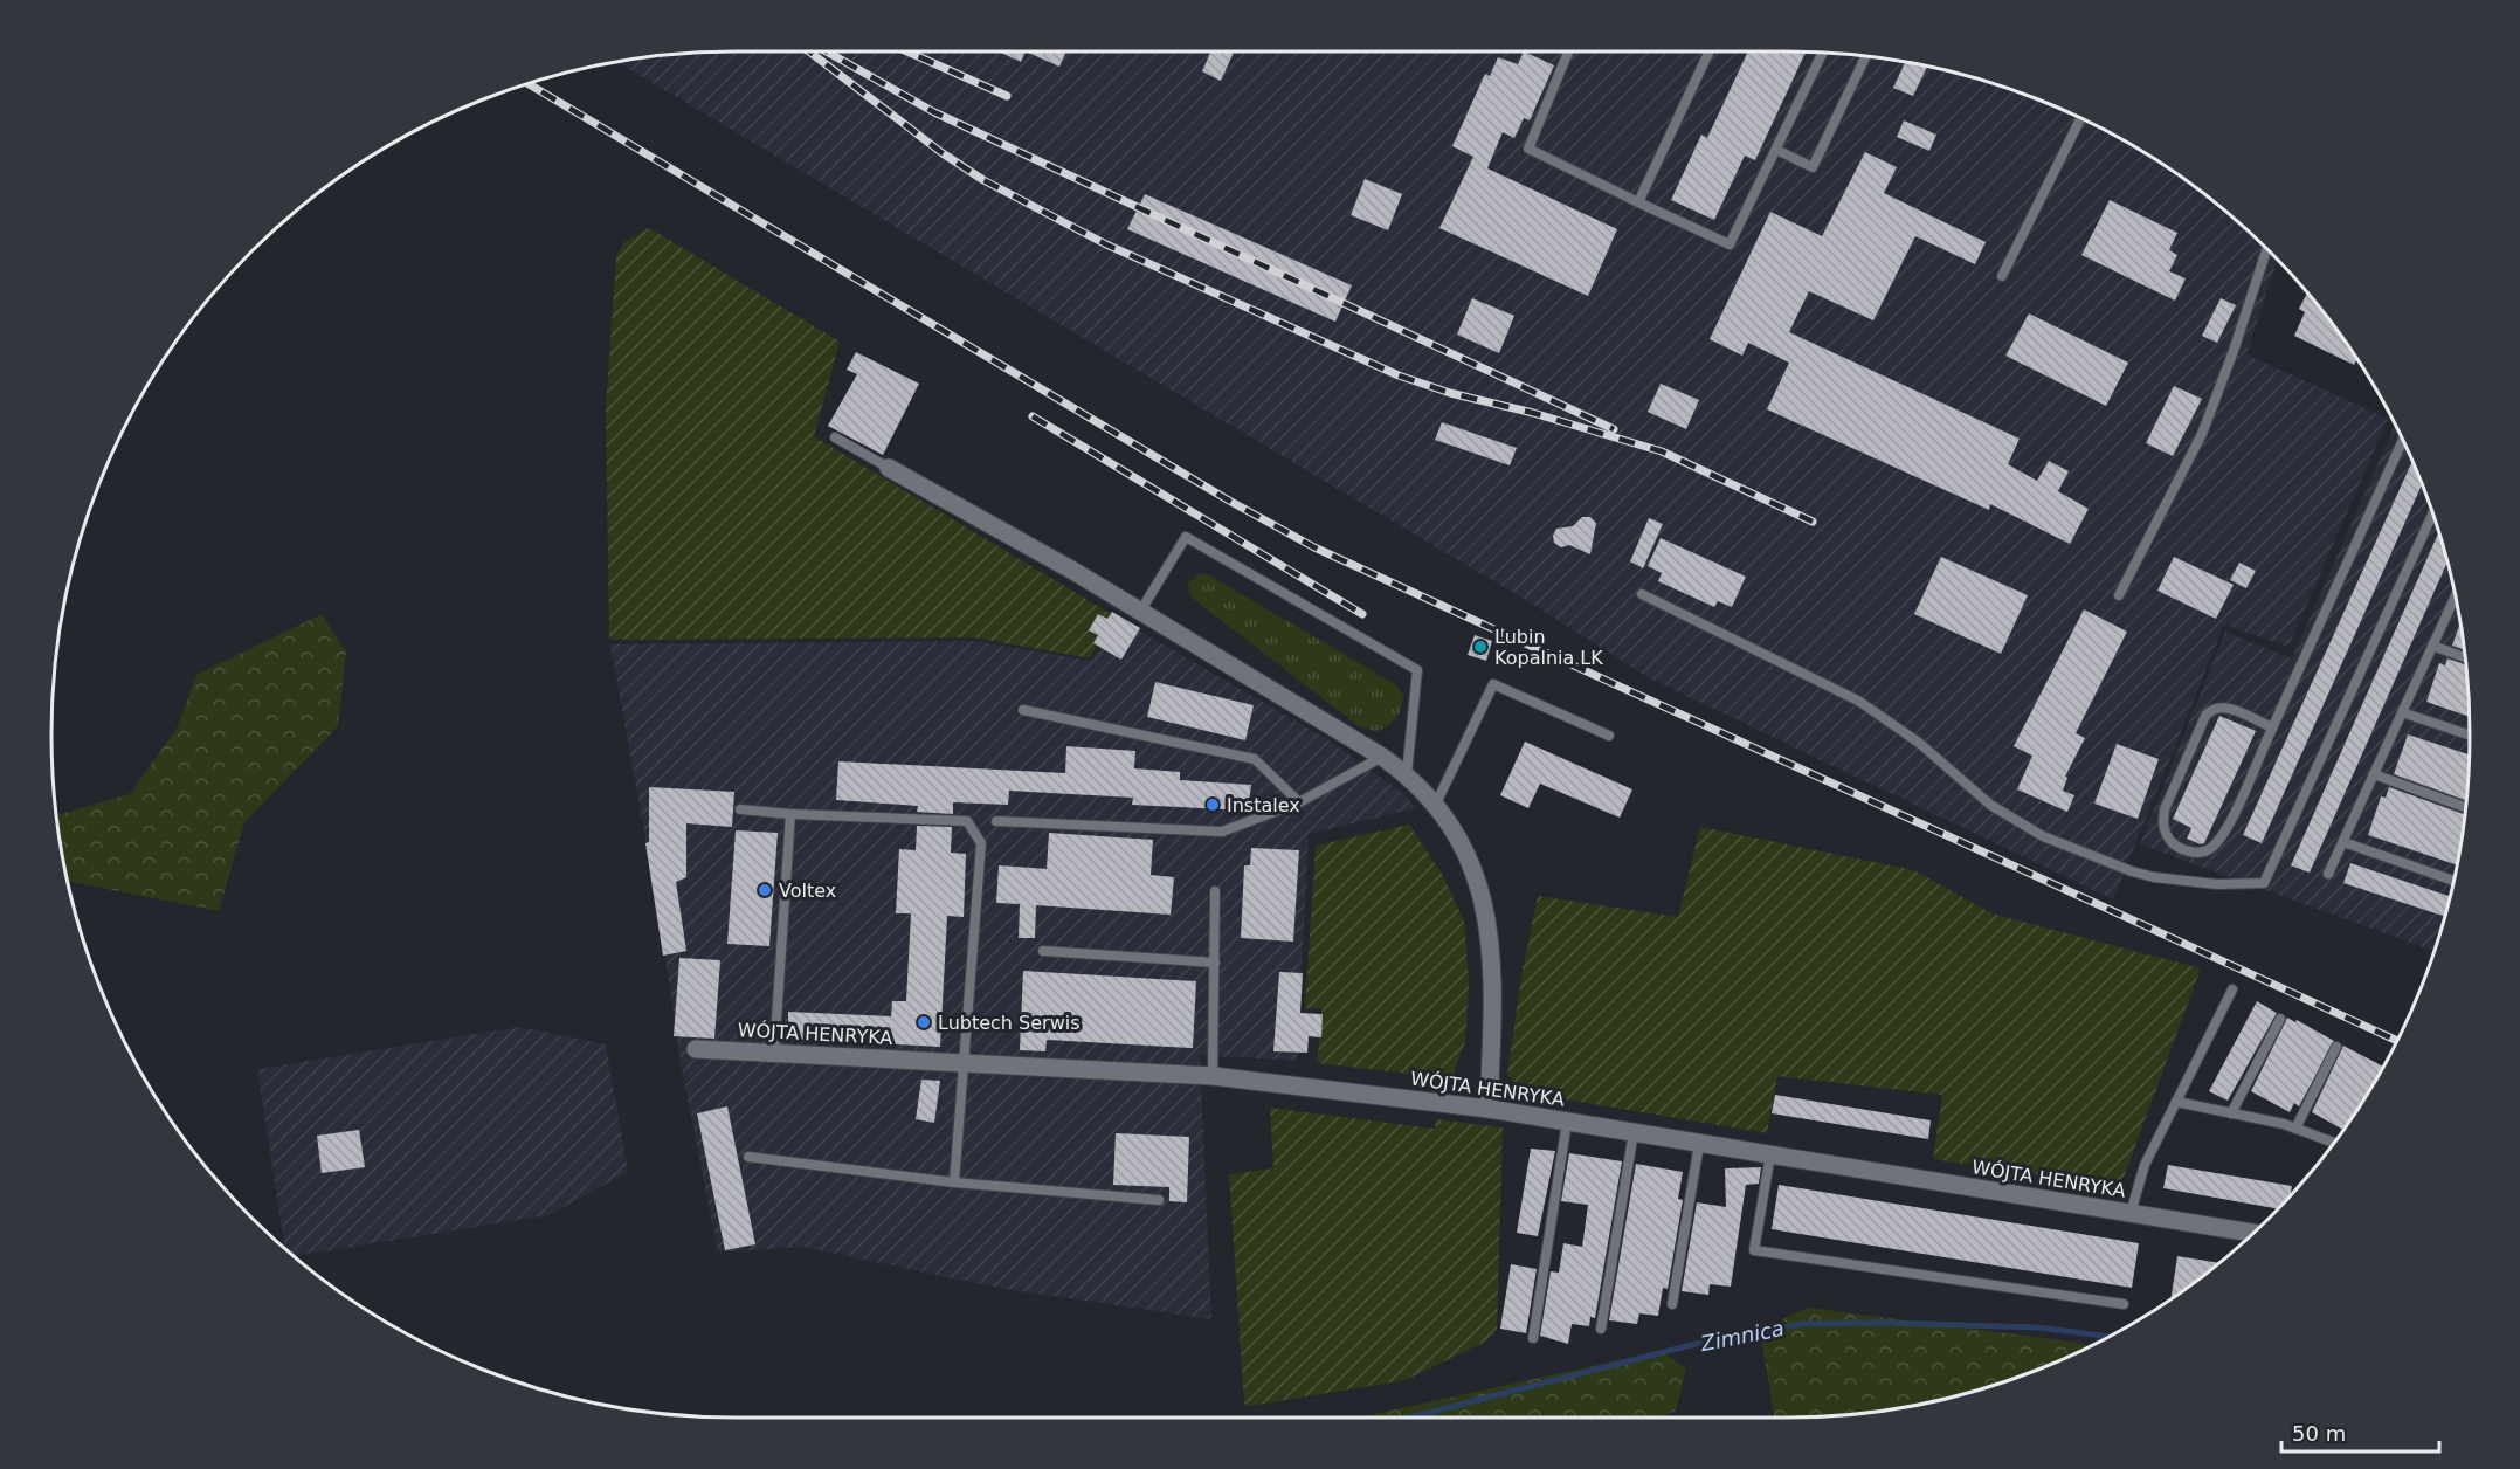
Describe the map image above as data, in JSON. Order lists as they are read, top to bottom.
{
  "streets": {
    "street": ["WÓJTA HENRYKA"]
  },
  "water": ["Zimnica"],
  "places": [
    "Lubin Kopalnia LK",
    "Instalex",
    "Voltex",
    "Lubtech Serwis"
  ],
  "scale_bar": "50 m"
}
